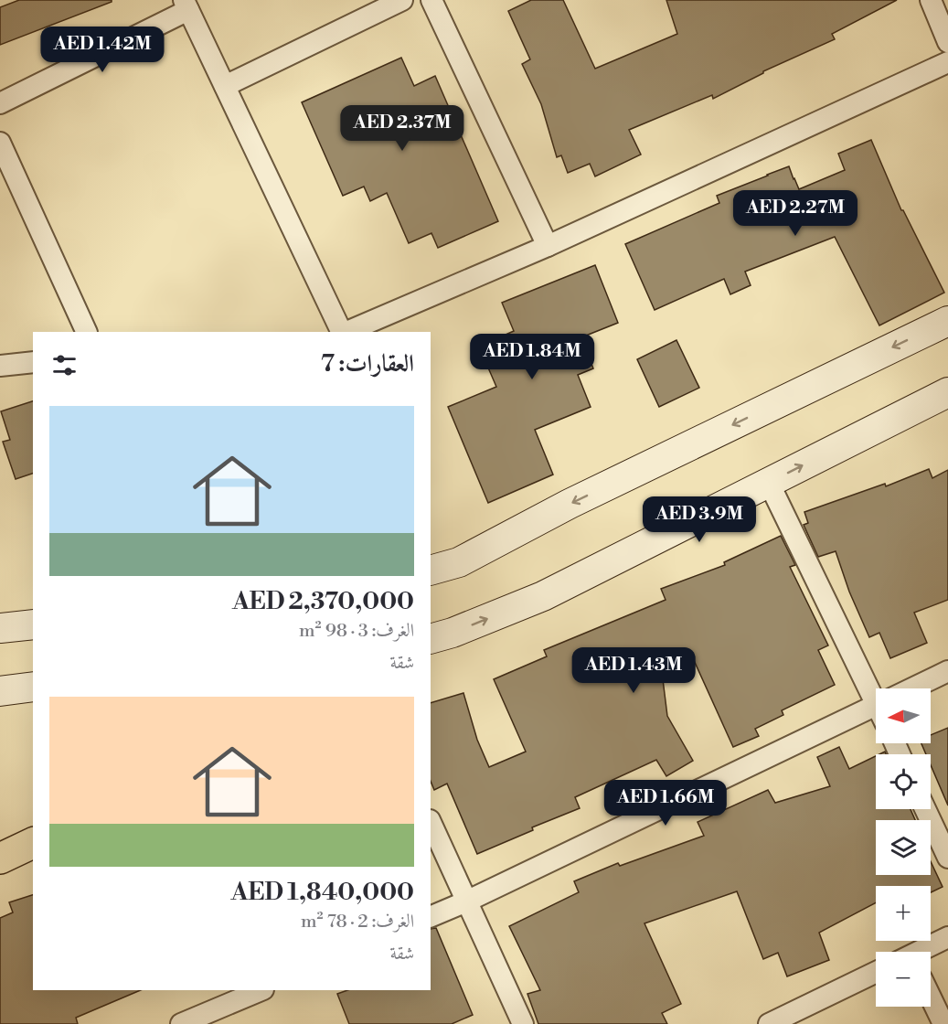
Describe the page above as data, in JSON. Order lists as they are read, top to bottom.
{
  "north": "left",
  "page": {
    "price": [
      "AED 1.42M",
      "AED 2.37M",
      "AED 2.27M",
      "AED 1.84M",
      "AED 3.9M",
      "AED 1.43M",
      "AED 1.66M"
    ],
    "heading": "العقارات: 7",
    "list": [
      {
        "name": "AED 2,370,000",
        "note": "الغرف: 3 · 98 m² · شقة"
      },
      {
        "name": "AED 1,840,000",
        "note": "الغرف: 2 · 78 m² · شقة"
      }
    ],
    "map_buttons": ["+", "−"]
  }
}
